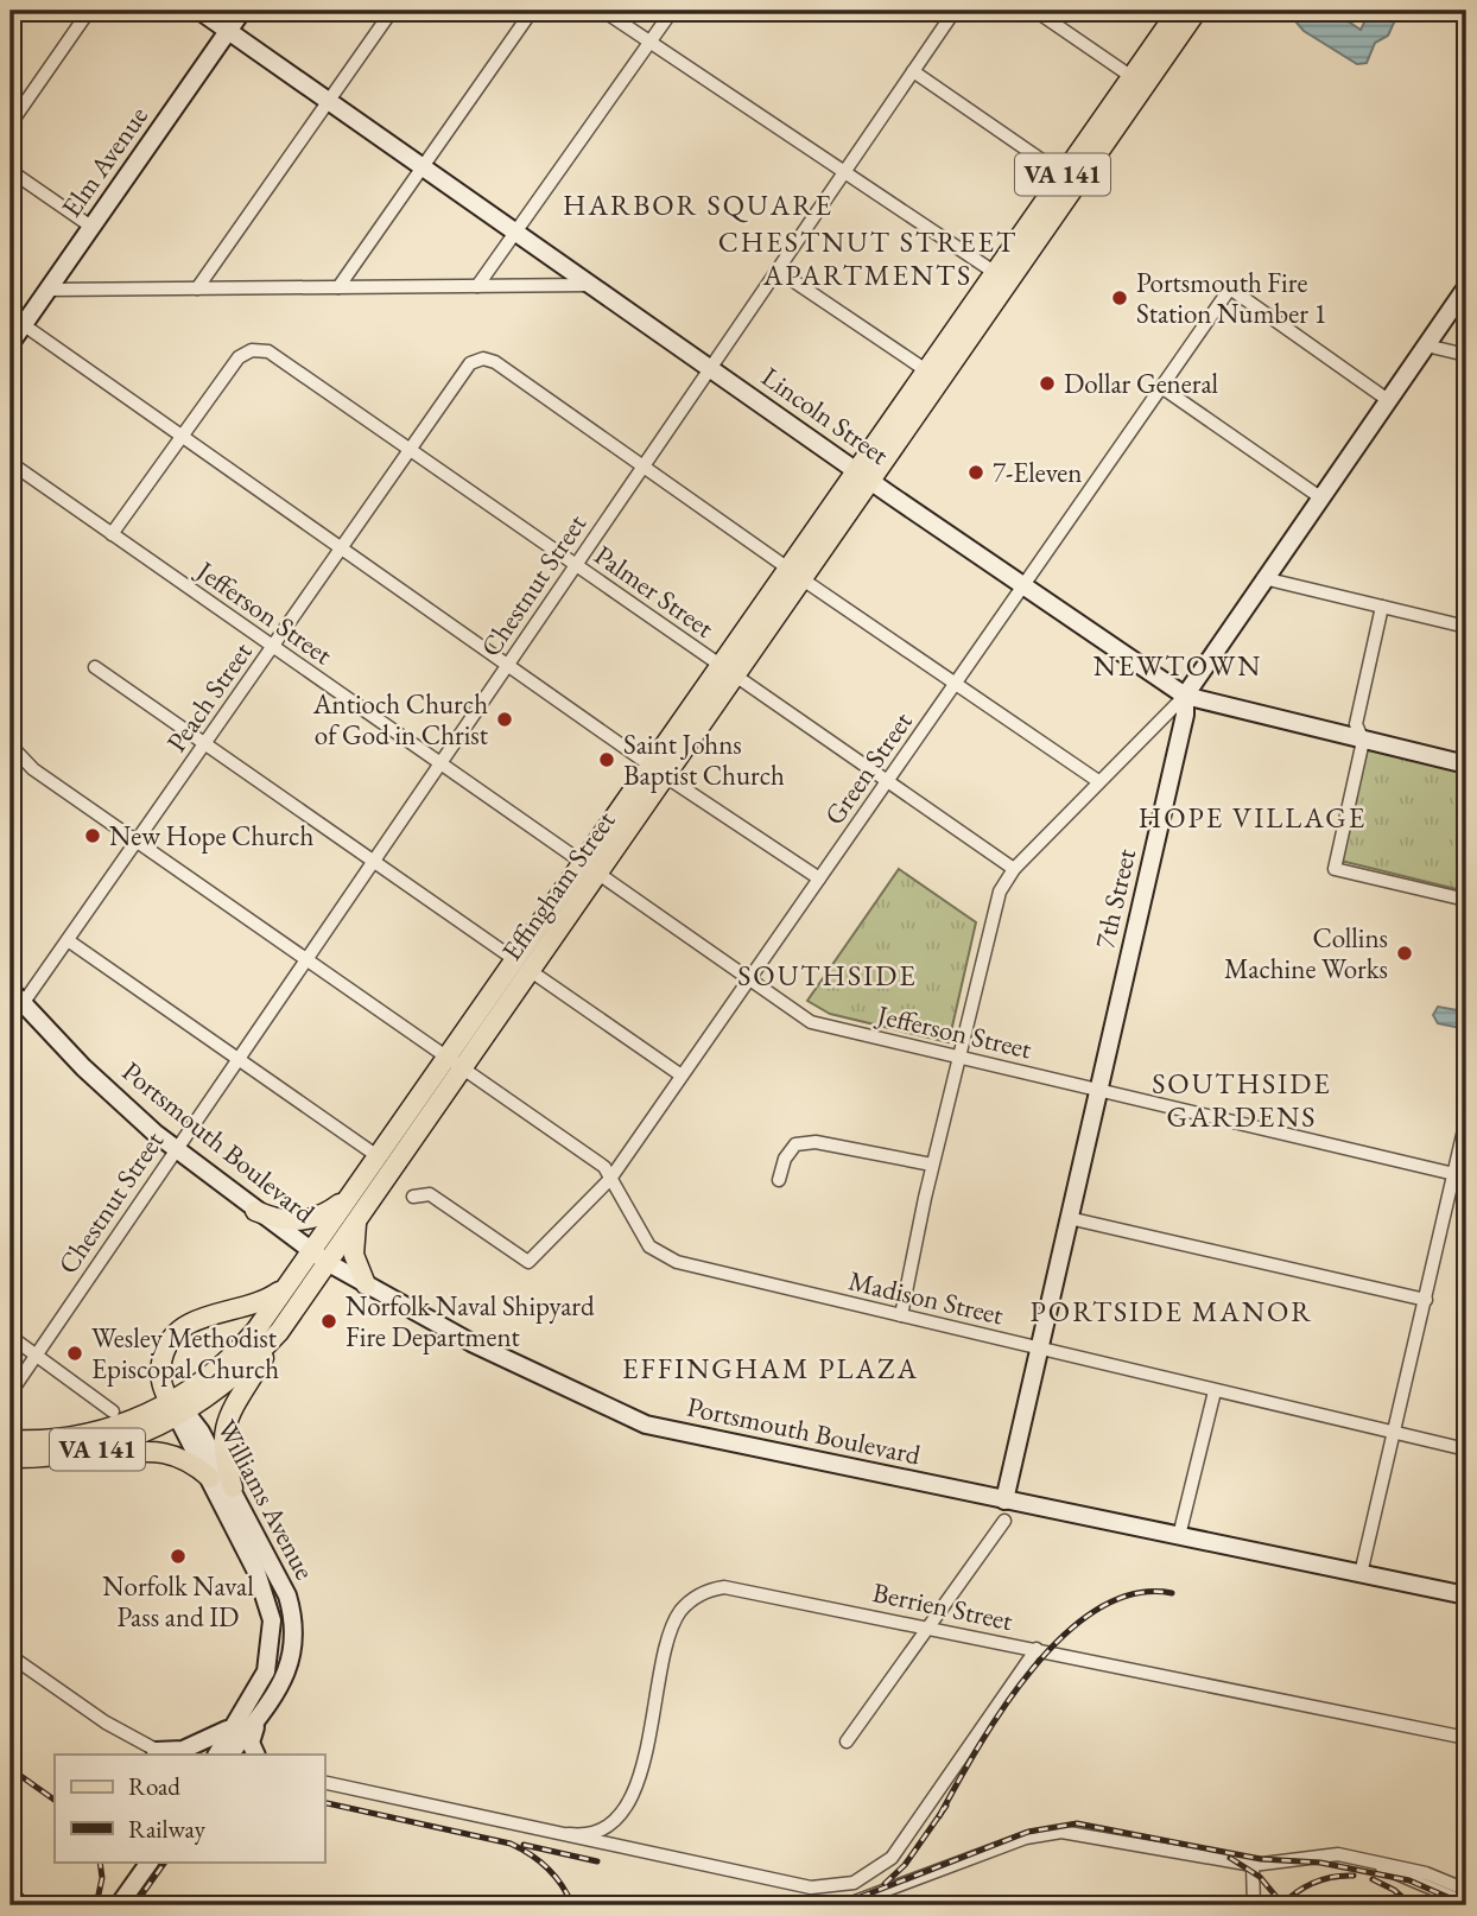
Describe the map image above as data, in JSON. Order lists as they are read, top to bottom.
{
  "streets": {
    "main road": ["VA 141", "Effingham Street"],
    "street": [
      "Elm Avenue",
      "Lincoln Street",
      "Chestnut Street",
      "Palmer Street",
      "Jefferson Street",
      "Peach Street",
      "Green Street",
      "7th Street",
      "Portsmouth Boulevard",
      "Madison Street",
      "Williams Avenue",
      "Berrien Street"
    ]
  },
  "crossings": [
    ["Elm Avenue", "Lincoln Street"],
    ["Lincoln Street", "Chestnut Street"],
    ["Lincoln Street", "Green Street"],
    ["Lincoln Street", "Effingham Street"],
    ["Lincoln Street", "7th Street"],
    ["Chestnut Street", "Palmer Street"],
    ["Chestnut Street", "Jefferson Street"],
    ["Chestnut Street", "Peach Street"],
    ["Chestnut Street", "Portsmouth Boulevard"],
    ["Chestnut Street", "Madison Street"],
    ["Palmer Street", "Peach Street"],
    ["Palmer Street", "Green Street"],
    ["Palmer Street", "Effingham Street"],
    ["Jefferson Street", "Peach Street"],
    ["Jefferson Street", "Green Street"],
    ["Jefferson Street", "Effingham Street"],
    ["Jefferson Street", "7th Street"],
    ["Peach Street", "Portsmouth Boulevard"],
    ["Peach Street", "Madison Street"],
    ["Green Street", "7th Street"],
    ["Green Street", "Madison Street"],
    ["Effingham Street", "Portsmouth Boulevard"],
    ["Effingham Street", "Madison Street"],
    ["Effingham Street", "Williams Avenue"],
    ["7th Street", "Portsmouth Boulevard"],
    ["7th Street", "Madison Street"]
  ],
  "districts": [
    "HARBOR SQUARE",
    "CHESTNUT STREET APARTMENTS",
    "NEWTOWN",
    "HOPE VILLAGE",
    "SOUTHSIDE",
    "SOUTHSIDE GARDENS",
    "PORTSIDE MANOR",
    "EFFINGHAM PLAZA"
  ],
  "places": [
    "Portsmouth Fire Station Number 1",
    "Dollar General",
    "7-Eleven",
    "Antioch Church of God in Christ",
    "Saint Johns Baptist Church",
    "New Hope Church",
    "Collins Machine Works",
    "Norfolk Naval Shipyard Fire Department",
    "Wesley Methodist Episcopal Church",
    "Norfolk Naval Pass and ID"
  ],
  "legend": ["Road", "Railway"]
}
